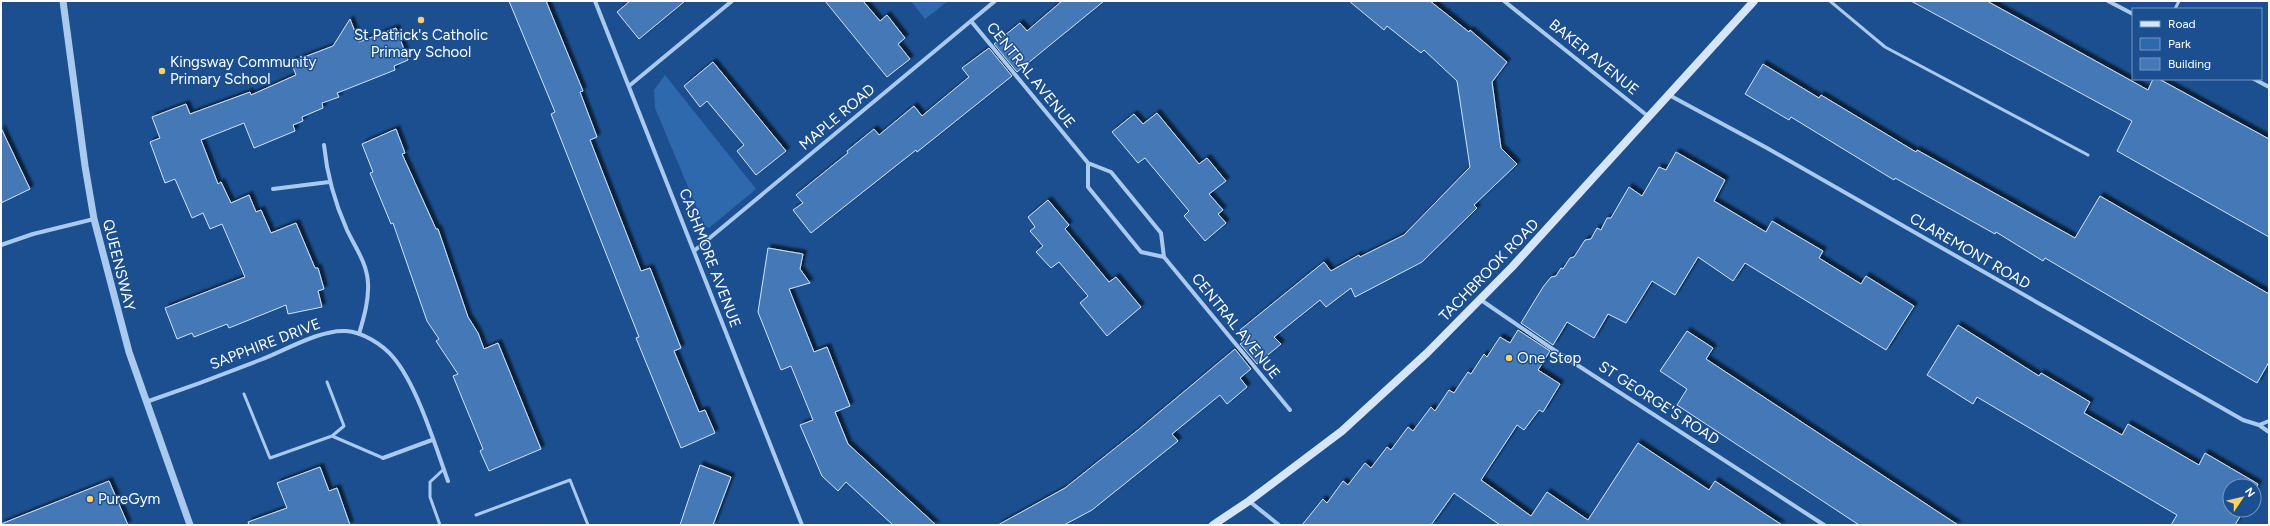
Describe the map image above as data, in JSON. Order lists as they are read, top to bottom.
{
  "streets": {
    "main road": ["TACHBROOK ROAD"],
    "street": [
      "BAKER AVENUE",
      "CENTRAL AVENUE",
      "MAPLE ROAD",
      "CLAREMONT ROAD",
      "CASHMORE AVENUE",
      "QUEENSWAY",
      "SAPPHIRE DRIVE",
      "ST GEORGE'S ROAD"
    ]
  },
  "crossings": [
    ["BAKER AVENUE", "TACHBROOK ROAD"],
    ["CENTRAL AVENUE", "MAPLE ROAD"],
    ["MAPLE ROAD", "CASHMORE AVENUE"],
    ["CLAREMONT ROAD", "TACHBROOK ROAD"],
    ["QUEENSWAY", "SAPPHIRE DRIVE"],
    ["TACHBROOK ROAD", "ST GEORGE'S ROAD"]
  ],
  "places": [
    "St Patrick's Catholic Primary School",
    "Kingsway Community Primary School",
    "One Stop",
    "PureGym"
  ],
  "legend": ["Road", "Park", "Building"],
  "north": "top right"
}
